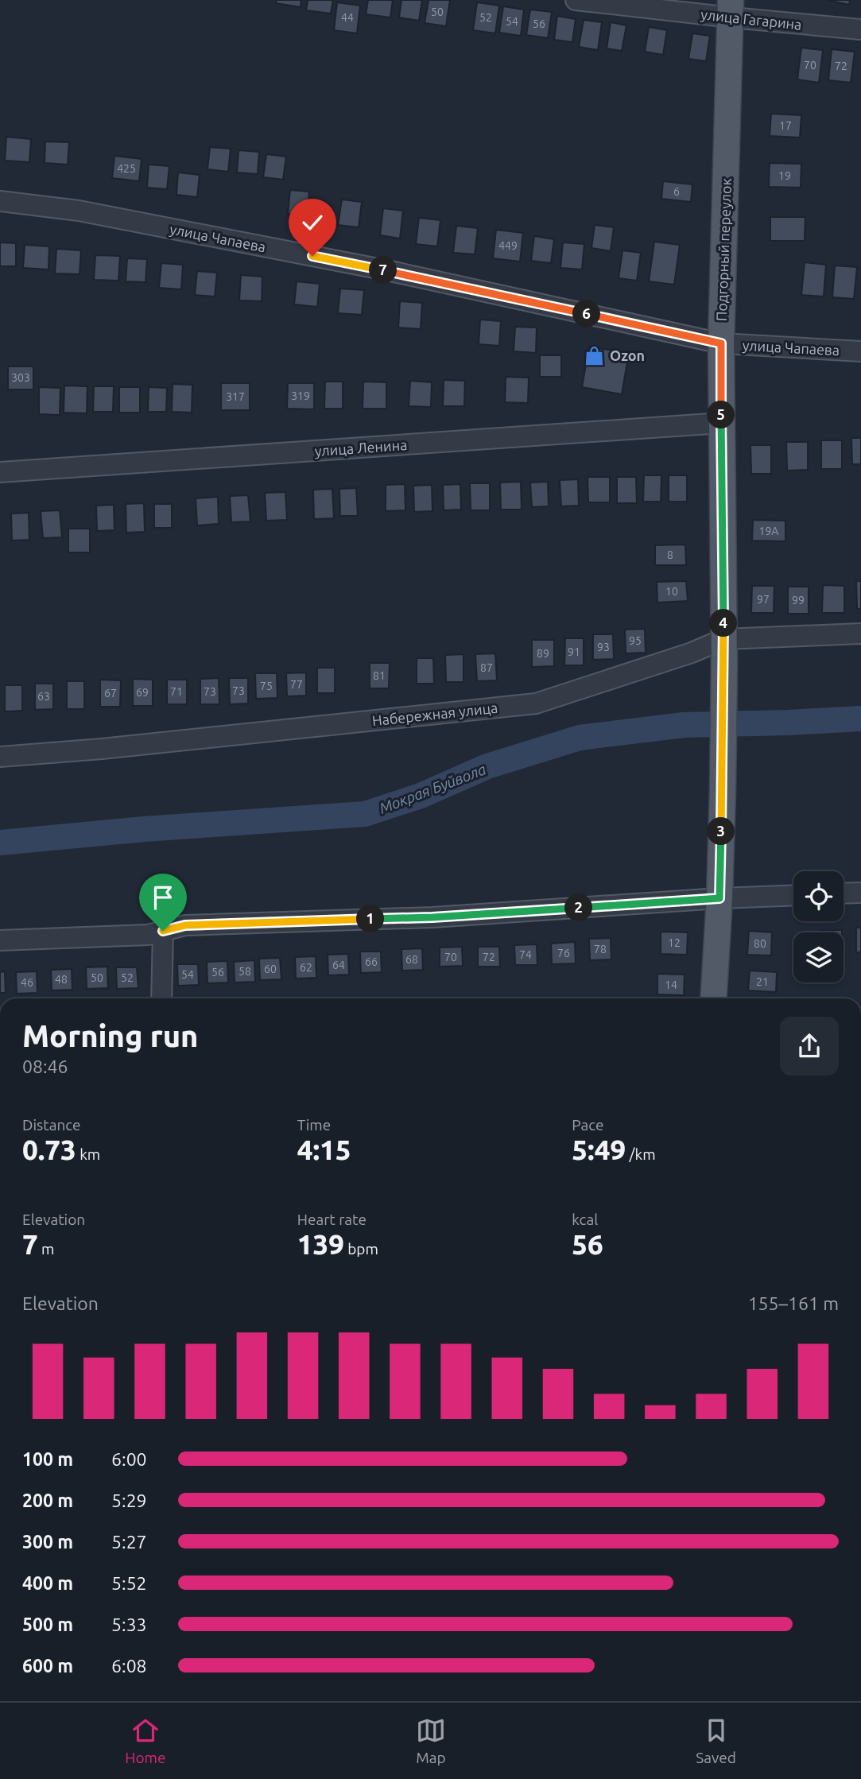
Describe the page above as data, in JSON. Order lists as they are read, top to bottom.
{
  "streets": {
    "main road": ["Подгорный переулок"],
    "street": [
      "улица Гагарина",
      "улица Чапаева",
      "улица Ленина",
      "Набережная улица"
    ]
  },
  "crossings": [
    ["улица Гагарина", "Подгорный переулок"],
    ["улица Чапаева", "Подгорный переулок"],
    ["Подгорный переулок", "улица Ленина"],
    ["Подгорный переулок", "Набережная улица"]
  ],
  "water": ["Мокрая Буйвола"],
  "places": {
    "shop": ["Ozon"]
  },
  "house_numbers": [
    "50",
    "44",
    "52",
    "54",
    "56",
    "70",
    "72",
    "17",
    "425",
    "19",
    "6",
    "449",
    "303",
    "319",
    "317",
    "19А",
    "8",
    "10",
    "97",
    "99",
    "95",
    "93",
    "91",
    "89",
    "87",
    "81",
    "77",
    "75",
    "73",
    "71",
    "73",
    "69",
    "67",
    "63",
    "12",
    "80",
    "78",
    "76",
    "74",
    "70",
    "72",
    "68",
    "66",
    "64",
    "62",
    "60",
    "58",
    "56",
    "54",
    "50",
    "52",
    "48",
    "21",
    "46",
    "14"
  ],
  "page": {
    "pins": [
      "7",
      "6",
      "5",
      "4",
      "3",
      "2",
      "1"
    ],
    "heading": ["Morning run", "08:46"],
    "stats": [
      ["Distance", "0.73 km"],
      ["Time", "4:15"],
      ["Pace", "5:49 /km"],
      ["Elevation", "7 m"],
      ["Heart rate", "139 bpm"],
      ["kcal", "56"]
    ],
    "chart": ["Elevation", "155–161 m"],
    "list": [
      {
        "name": "100 m",
        "note": "6:00"
      },
      {
        "name": "200 m",
        "note": "5:29"
      },
      {
        "name": "300 m",
        "note": "5:27"
      },
      {
        "name": "400 m",
        "note": "5:52"
      },
      {
        "name": "500 m",
        "note": "5:33"
      },
      {
        "name": "600 m",
        "note": "6:08"
      }
    ],
    "tabs": ["Home", "Map", "Saved"]
  }
}
